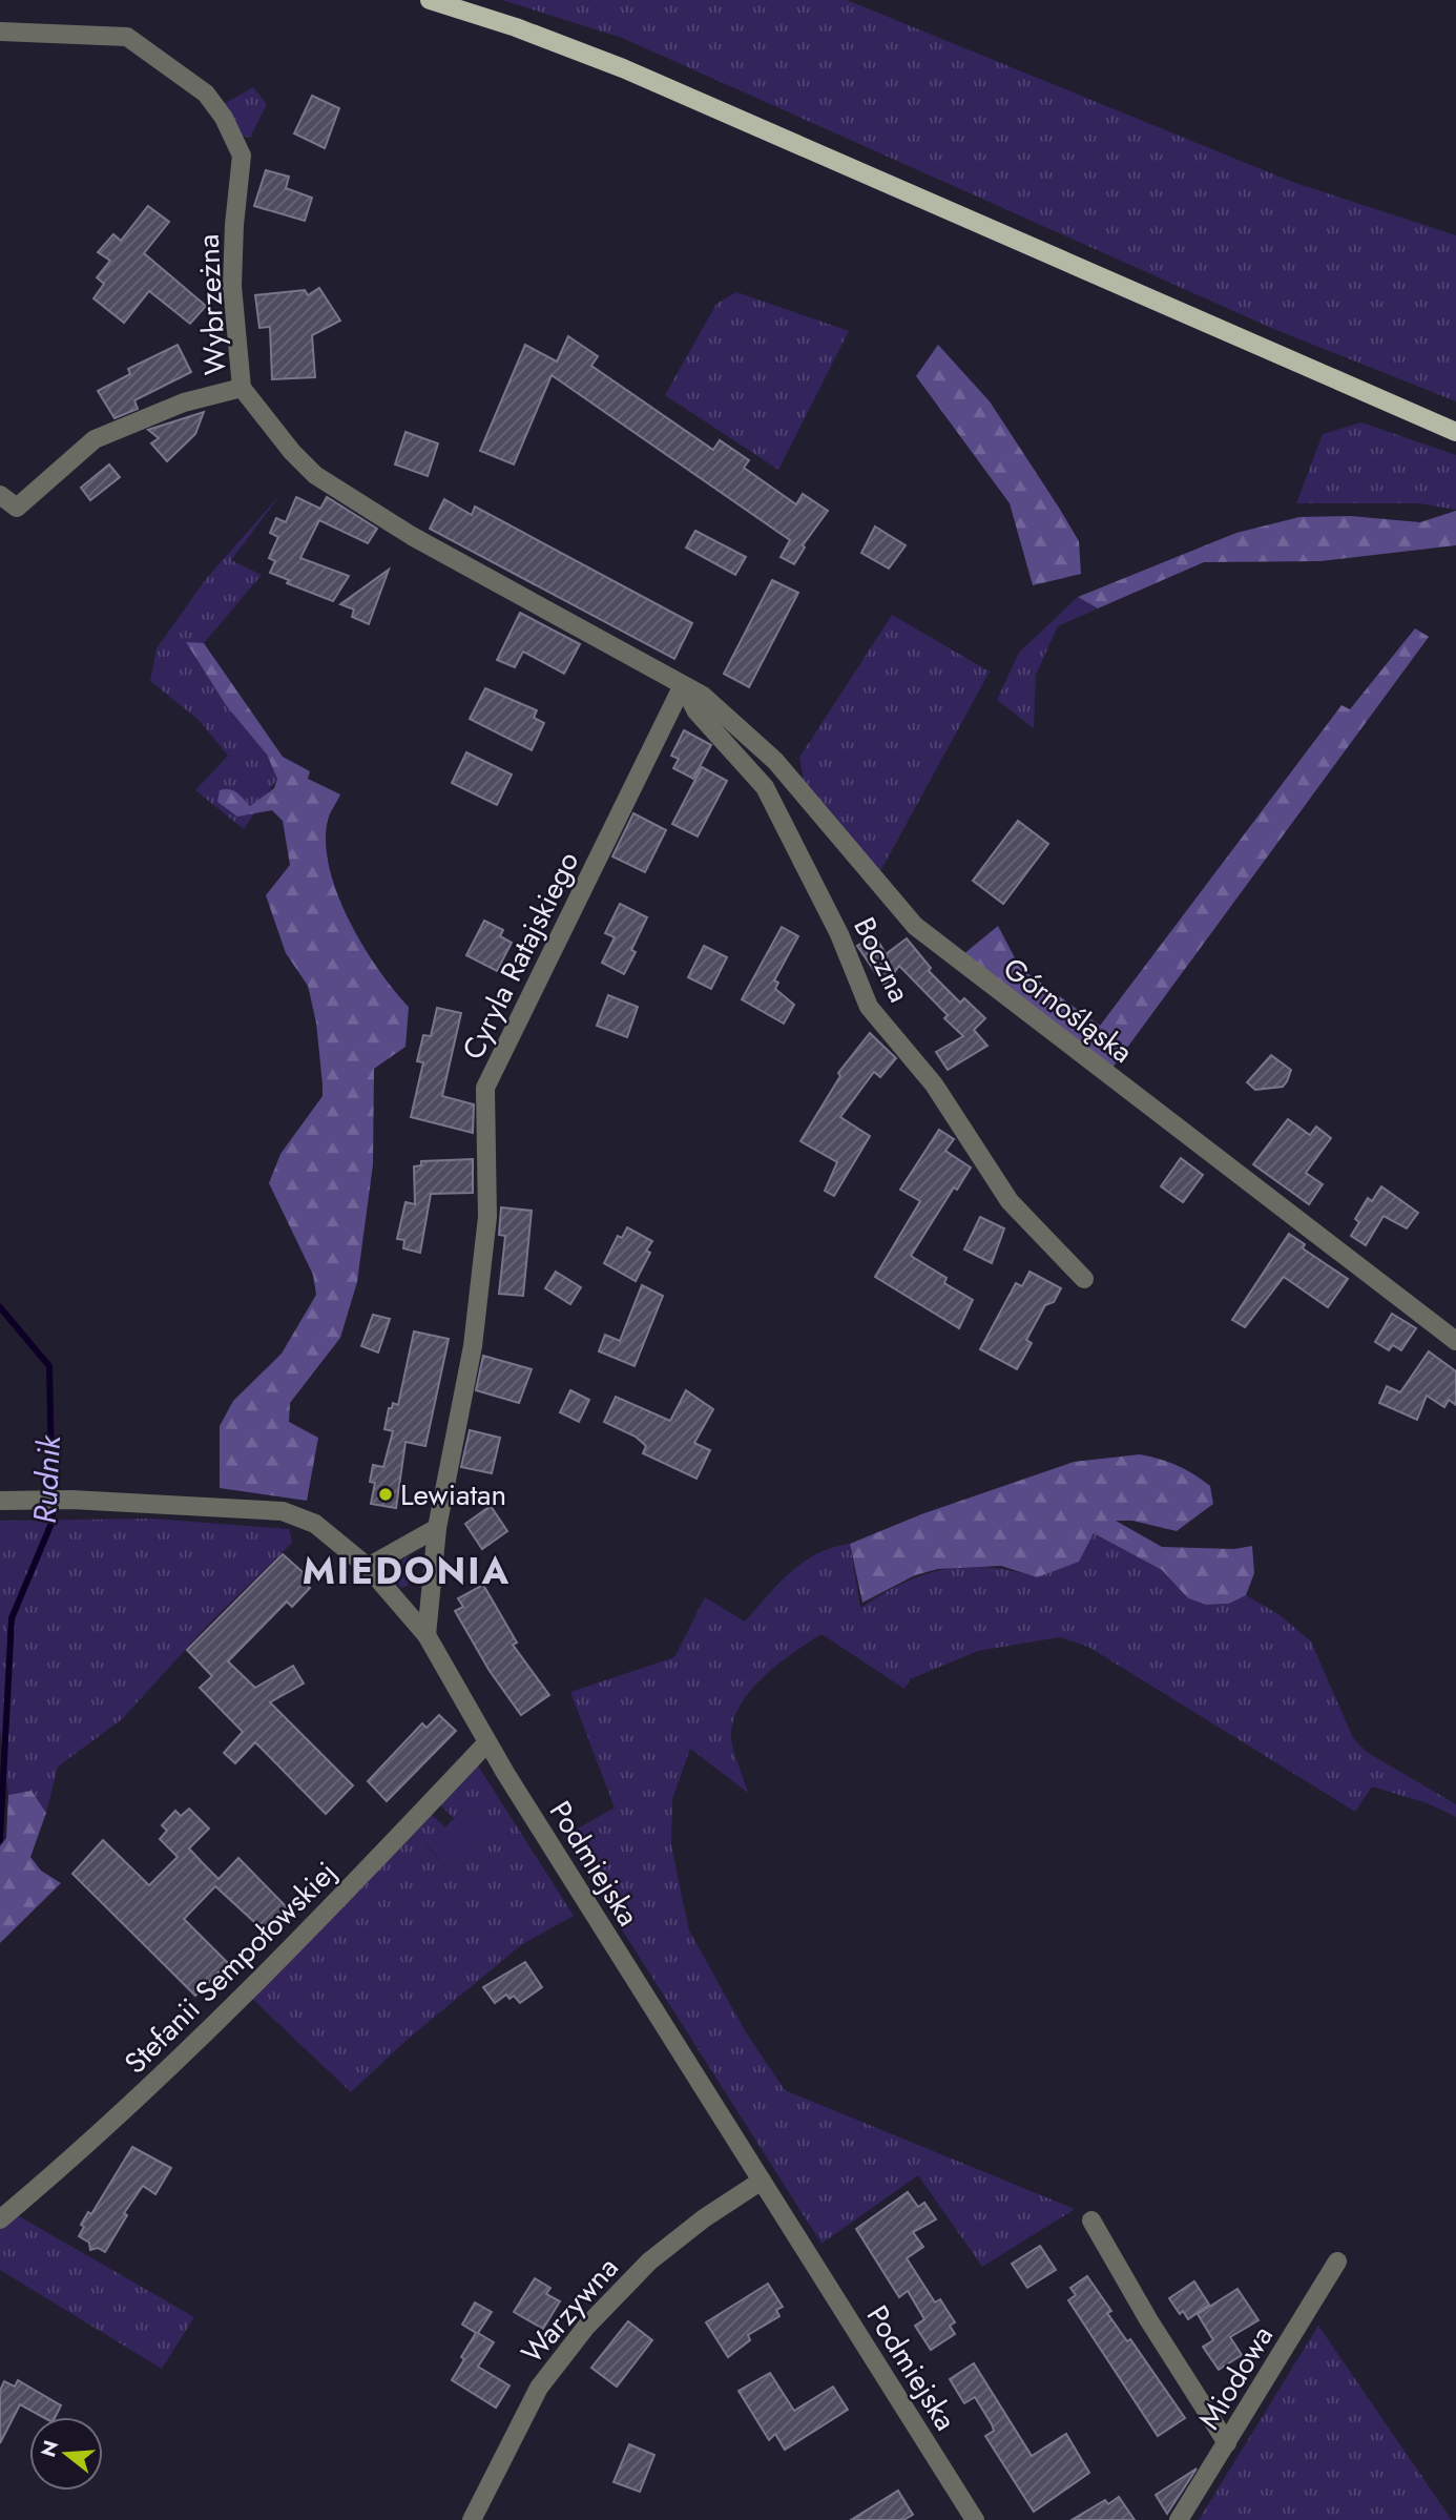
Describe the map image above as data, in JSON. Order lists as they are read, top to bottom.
{
  "streets": {
    "street": [
      "Wybrzeżna",
      "Cyryla Ratajskiego",
      "Boczna",
      "Górnośląska",
      "Podmiejska",
      "Stefanii Sempołowskiej",
      "Warzywna",
      "Miodowa"
    ]
  },
  "crossings": [
    ["Wybrzeżna", "Cyryla Ratajskiego"],
    ["Wybrzeżna", "Boczna"],
    ["Wybrzeżna", "Górnośląska"],
    ["Cyryla Ratajskiego", "Boczna"],
    ["Cyryla Ratajskiego", "Górnośląska"],
    ["Cyryla Ratajskiego", "Podmiejska"],
    ["Boczna", "Górnośląska"],
    ["Podmiejska", "Stefanii Sempołowskiej"],
    ["Podmiejska", "Warzywna"]
  ],
  "districts": ["MIEDONIA"],
  "water": ["Rudnik"],
  "places": ["Lewiatan"],
  "north": "left"
}
